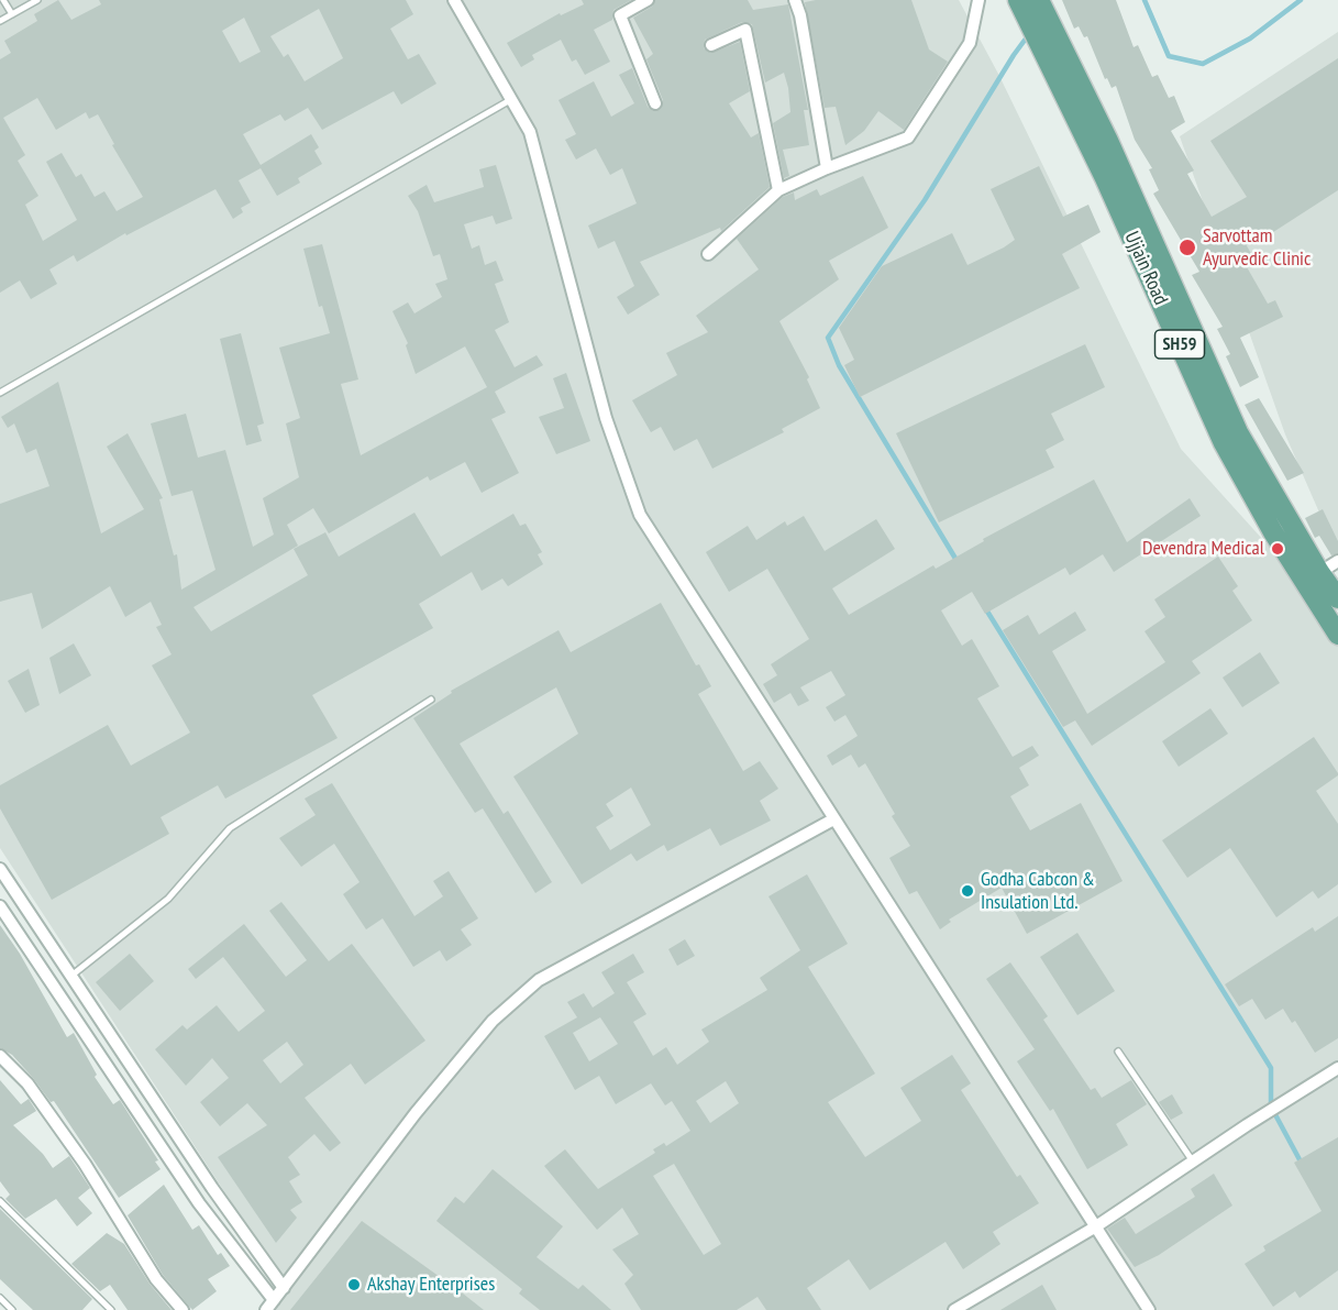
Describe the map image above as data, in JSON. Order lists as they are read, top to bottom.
{
  "streets": {
    "main road": ["Ujjain Road", "SH59"]
  },
  "places": [
    "Sarvottam Ayurvedic Clinic",
    "Devendra Medical",
    "Godha Cabcon & Insulation Ltd.",
    "Akshay Enterprises"
  ]
}
